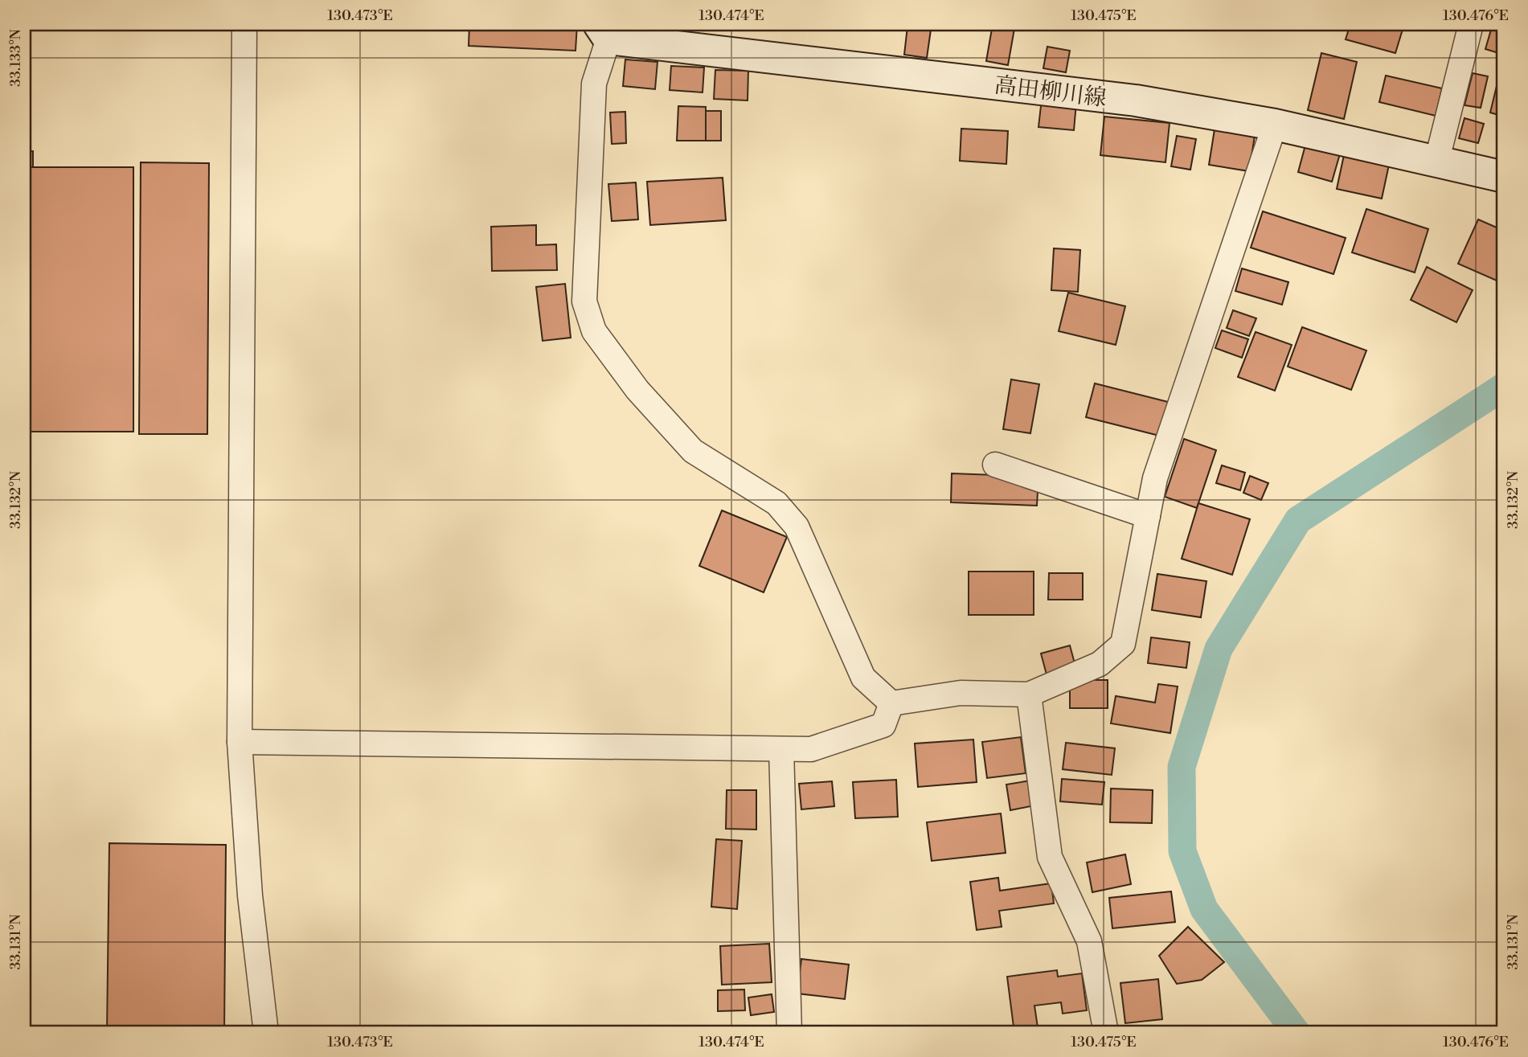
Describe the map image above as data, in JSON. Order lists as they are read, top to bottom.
{
  "streets": {
    "main road": ["高田柳川線"]
  },
  "coordinates": [
    "130.473°E",
    "130.474°E",
    "130.475°E",
    "130.476°E",
    "33.133°N",
    "33.132°N",
    "33.131°N"
  ]
}
